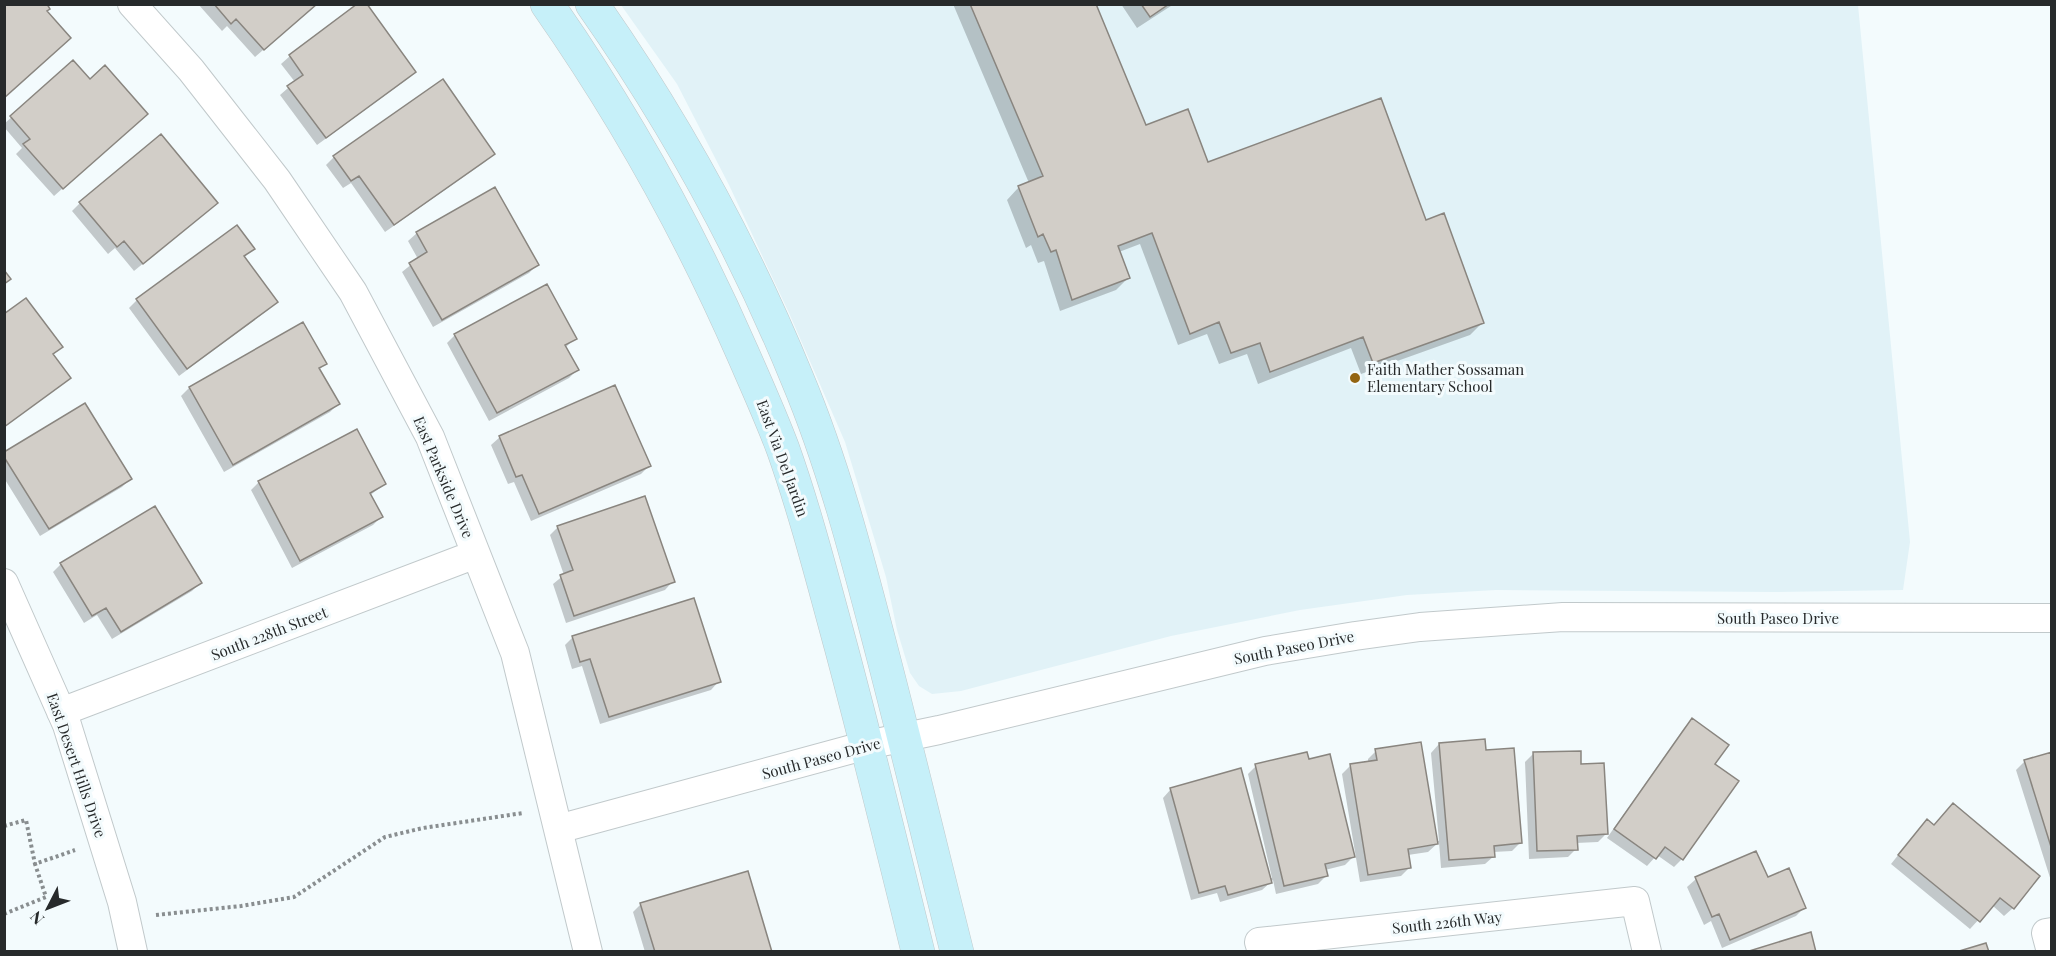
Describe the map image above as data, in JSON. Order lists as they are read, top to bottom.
{
  "streets": {
    "street": [
      "East Via Del Jardin",
      "East Parkside Drive",
      "South Paseo Drive",
      "South 228th Street",
      "East Desert Hills Drive",
      "South 226th Way"
    ]
  },
  "crossings": [
    ["East Via Del Jardin", "South Paseo Drive"],
    ["East Parkside Drive", "South Paseo Drive"],
    ["East Parkside Drive", "South 228th Street"],
    ["South 228th Street", "East Desert Hills Drive"]
  ],
  "places": ["Faith Mather Sossaman Elementary School"],
  "north": "bottom left"
}
